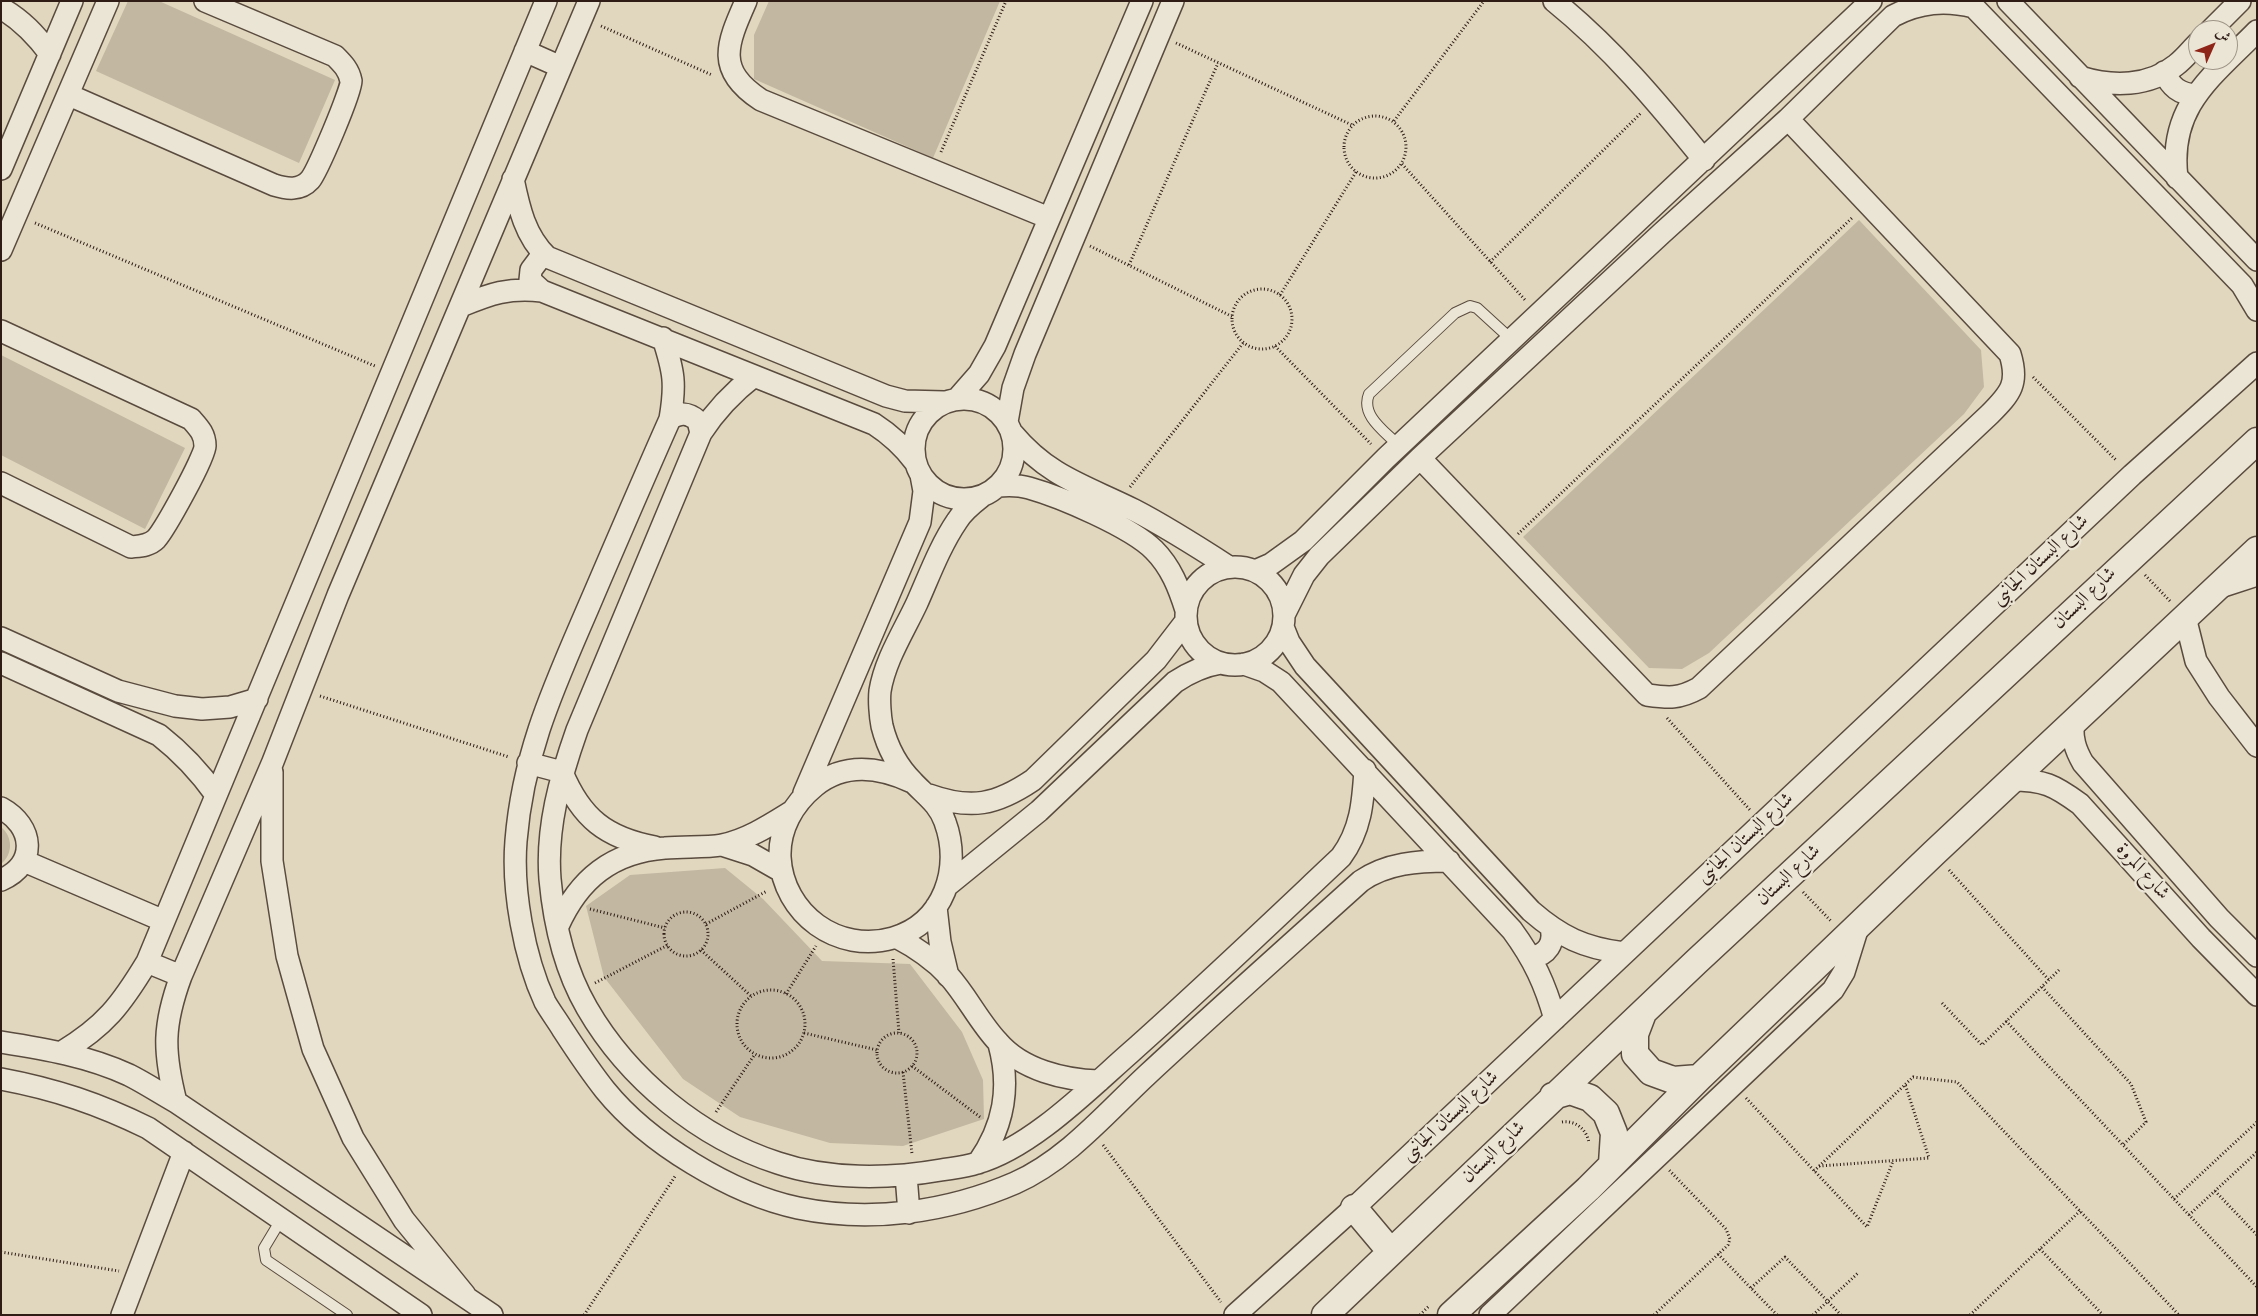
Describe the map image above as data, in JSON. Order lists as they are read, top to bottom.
{
  "streets": {
    "street": ["شارع البستان الجانبى", "شارع البستان", "شارع المروة"]
  },
  "north": "top right"
}
